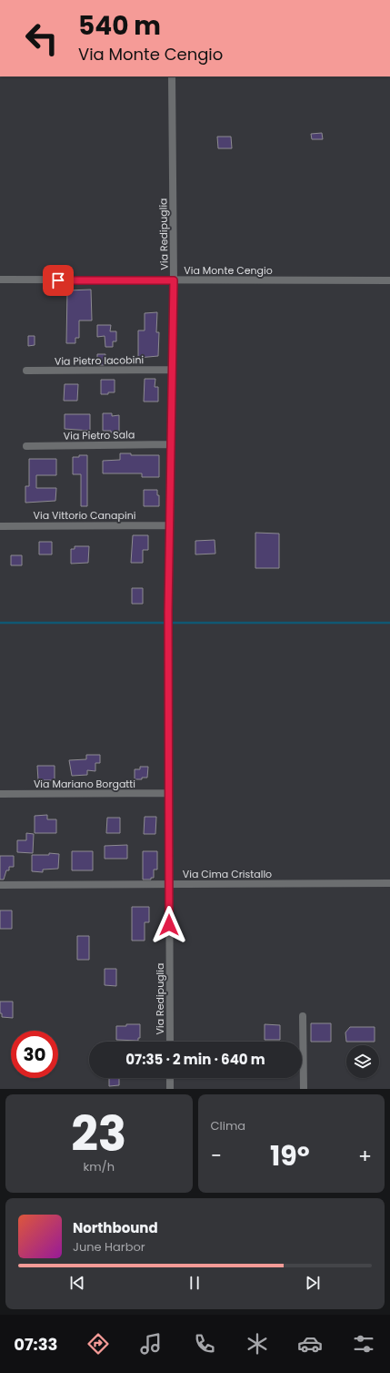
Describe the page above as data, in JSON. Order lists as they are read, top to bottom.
{
  "streets": {
    "street": [
      "Via Redipuglia",
      "Via Monte Cengio",
      "Via Pietro Iacobini",
      "Via Pietro Sala",
      "Via Vittorio Canapini",
      "Via Mariano Borgatti",
      "Via Cima Cristallo"
    ]
  },
  "crossings": [
    ["Via Redipuglia", "Via Monte Cengio"],
    ["Via Redipuglia", "Via Pietro Iacobini"],
    ["Via Redipuglia", "Via Pietro Sala"],
    ["Via Redipuglia", "Via Vittorio Canapini"],
    ["Via Redipuglia", "Via Mariano Borgatti"],
    ["Via Redipuglia", "Via Cima Cristallo"]
  ],
  "page": {
    "turn": ["540 m", "Via Monte Cengio"],
    "limit": "30",
    "trip": "07:35 · 2 min · 640 m",
    "tile": [
      ["23", "km/h"],
      "Clima"
    ],
    "heat": ["−", "19°", "+"],
    "song": ["Northbound", "June Harbor"],
    "tabs": "07:33"
  }
}
